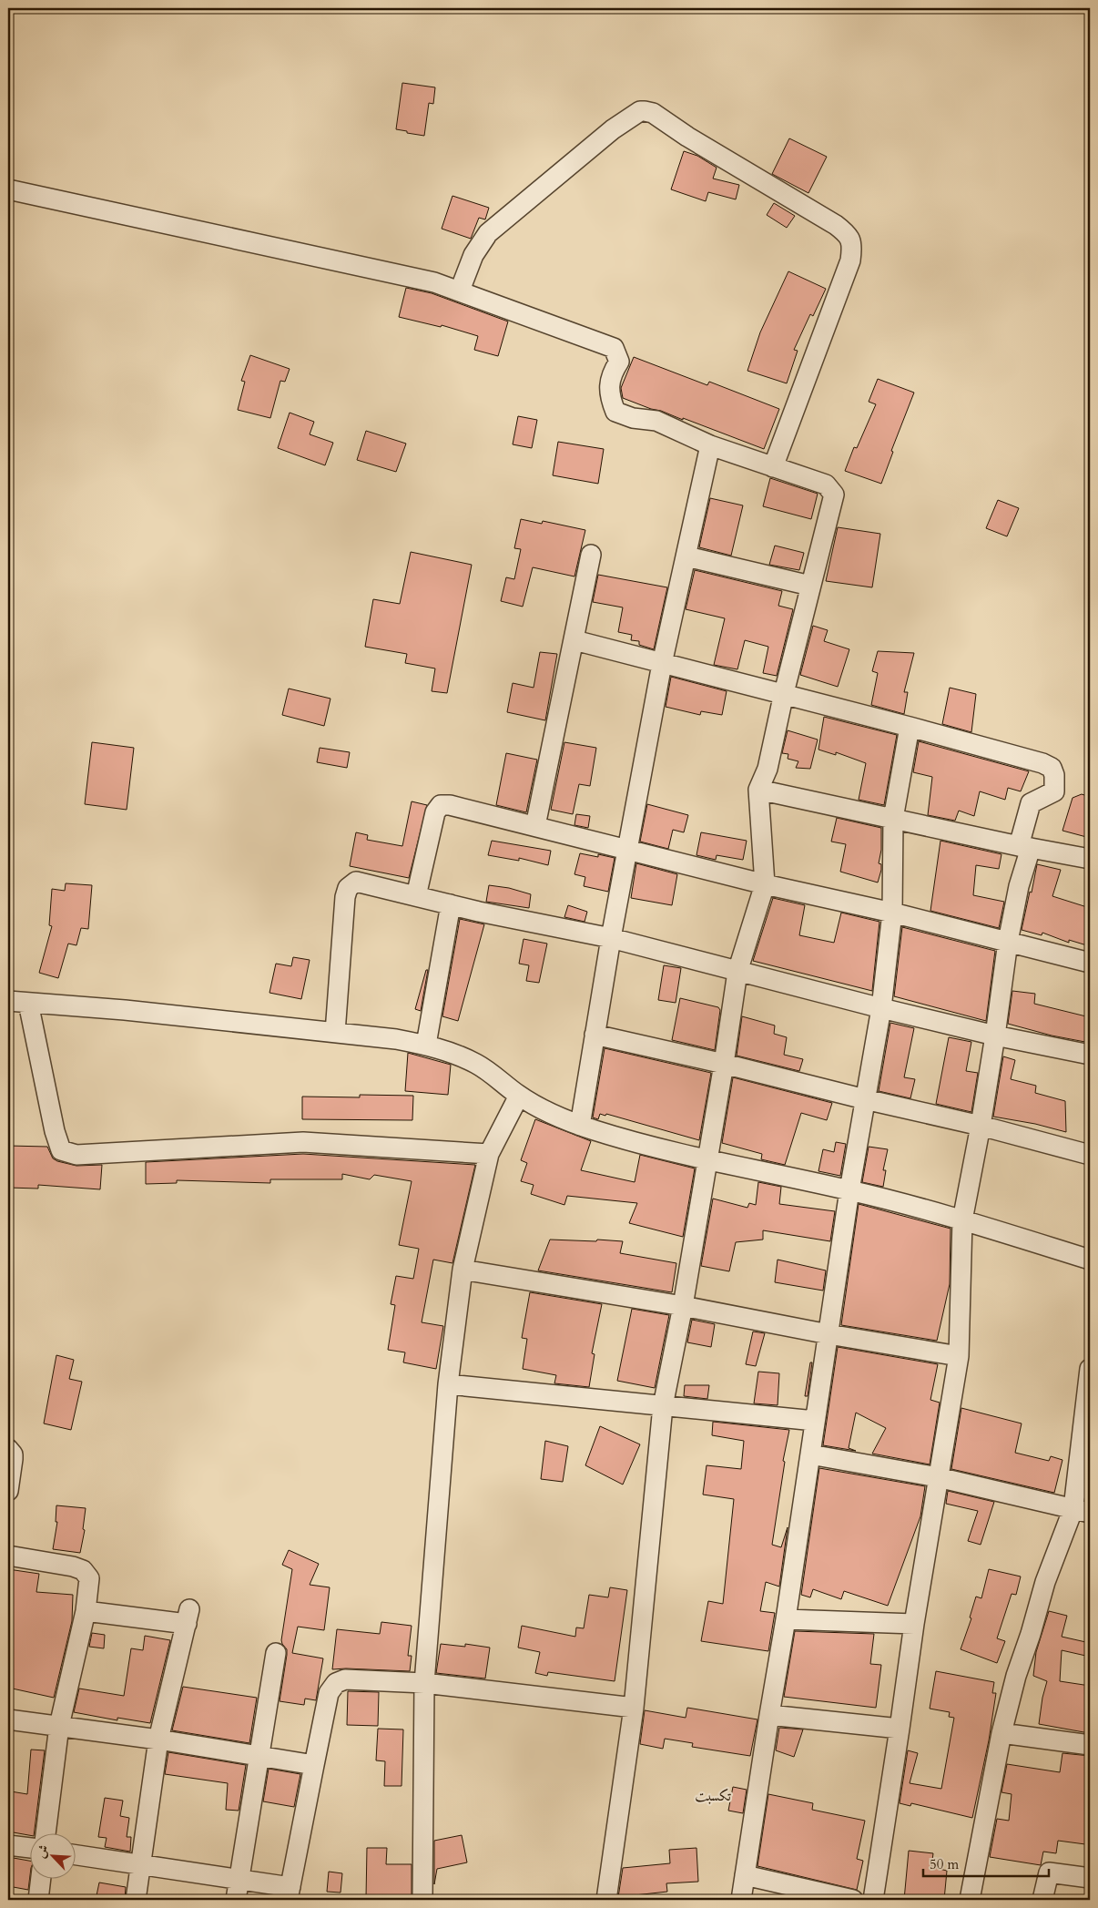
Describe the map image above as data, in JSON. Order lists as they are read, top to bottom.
{
  "districts": ["تكسبت"],
  "scale_bar": "50 m",
  "north": "top left"
}
